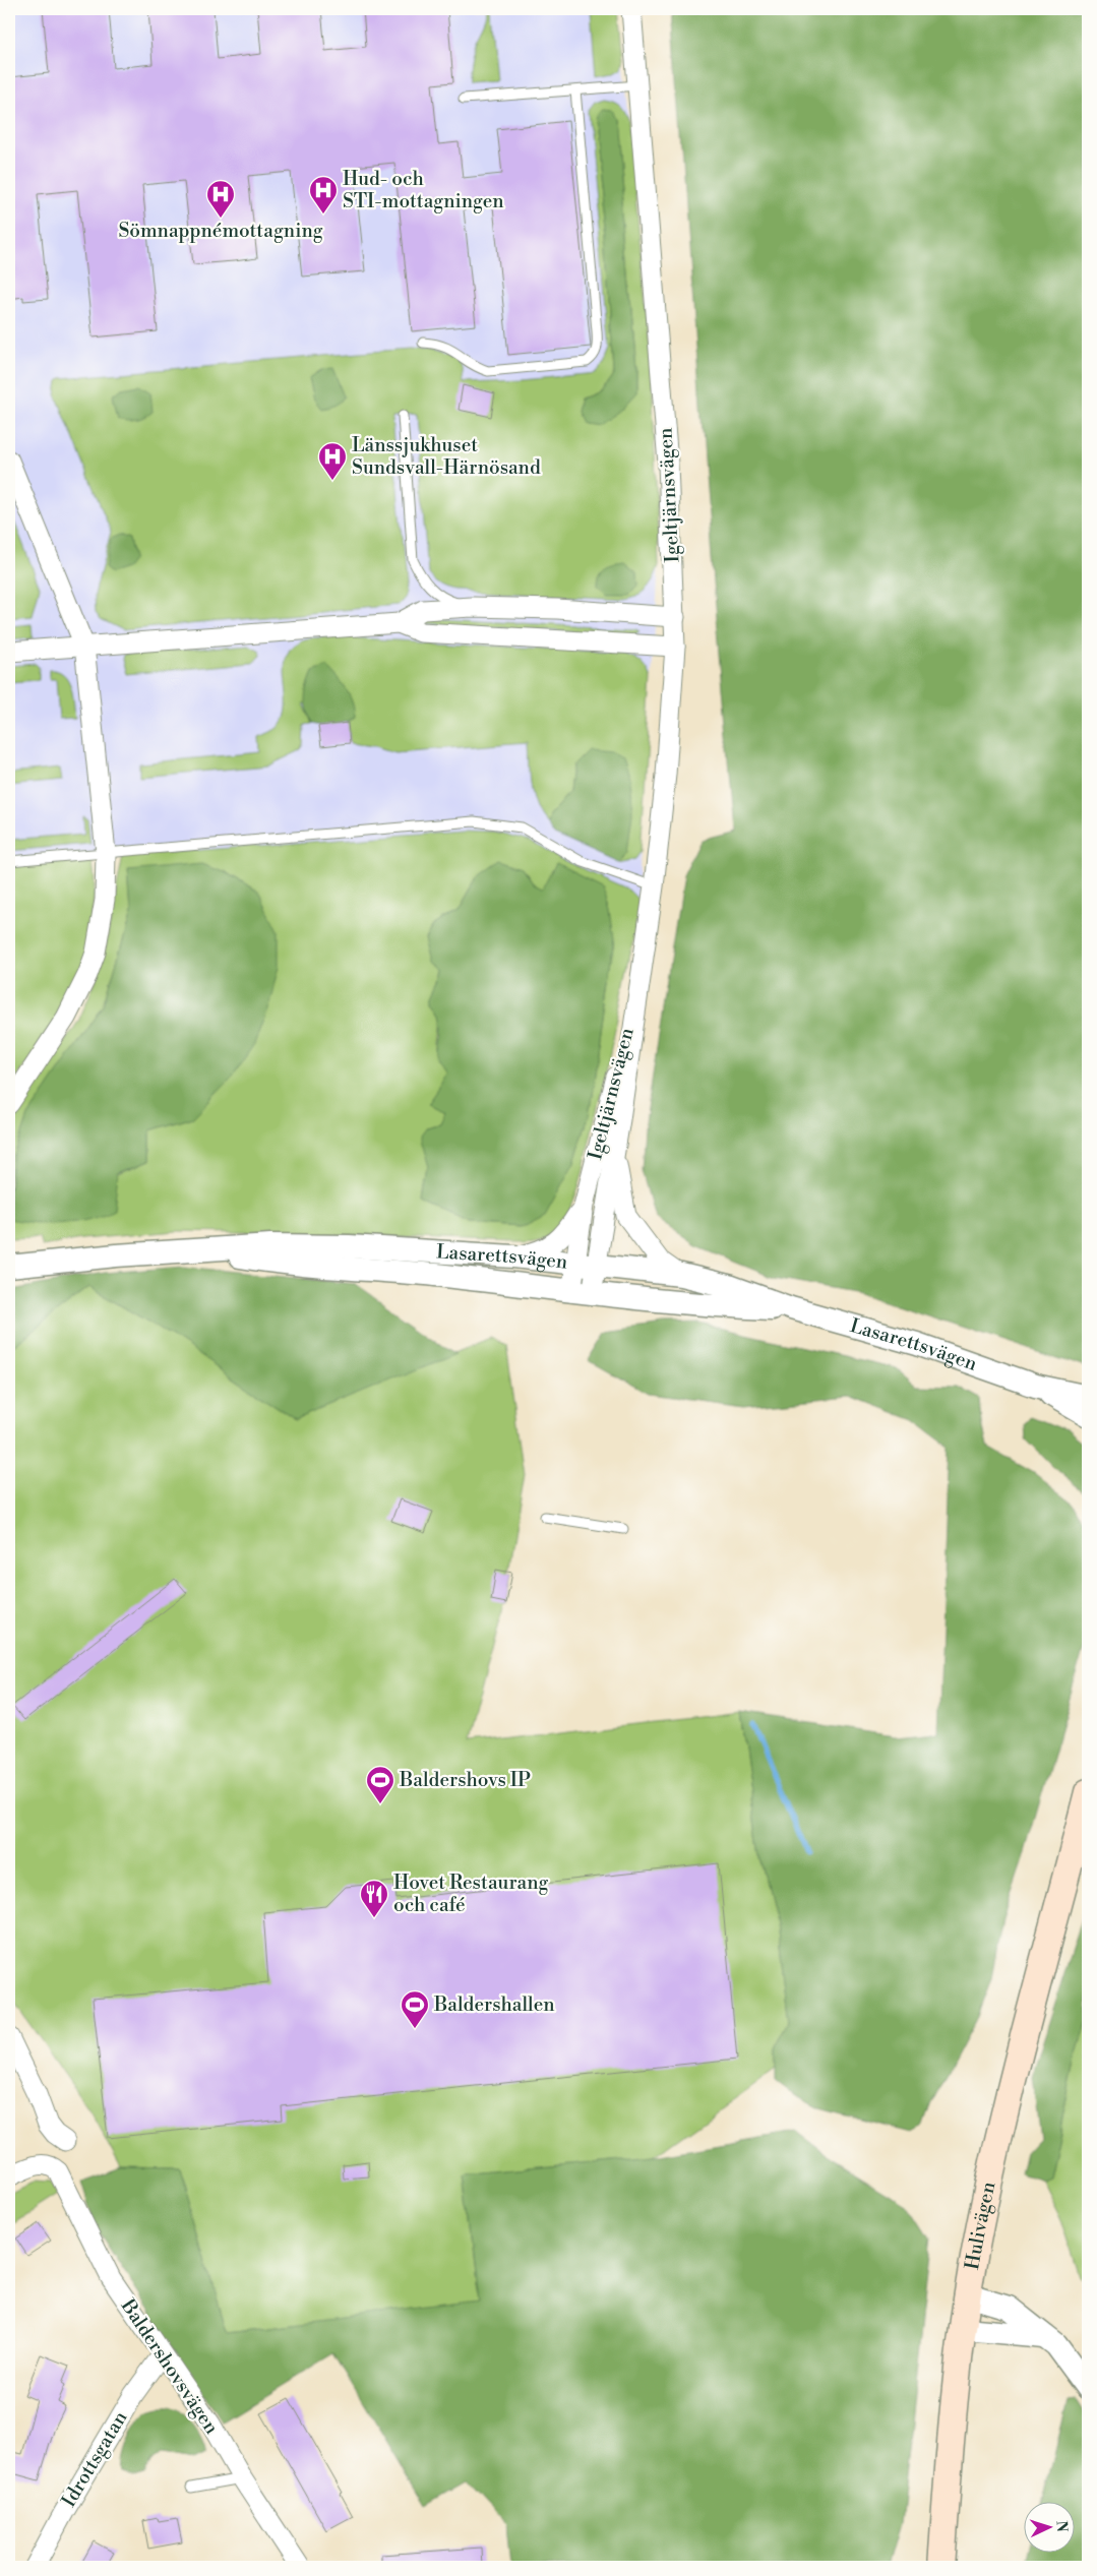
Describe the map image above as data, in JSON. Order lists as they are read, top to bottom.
{
  "streets": {
    "main road": ["Hulivägen"],
    "street": [
      "Igeltjärnsvägen",
      "Lasarettsvägen",
      "Baldershovsvägen",
      "Idrottsgatan"
    ]
  },
  "crossings": [
    ["Igeltjärnsvägen", "Lasarettsvägen"],
    ["Baldershovsvägen", "Idrottsgatan"]
  ],
  "places": {
    "hospital": ["Hud- och STI-mottagningen", "Sömnappnémottagning", "Länssjukhuset Sundsvall-Härnösand"],
    "sports": ["Baldershovs IP", "Baldershallen"],
    "restaurant": ["Hovet Restaurang och café"]
  },
  "north": "right"
}
